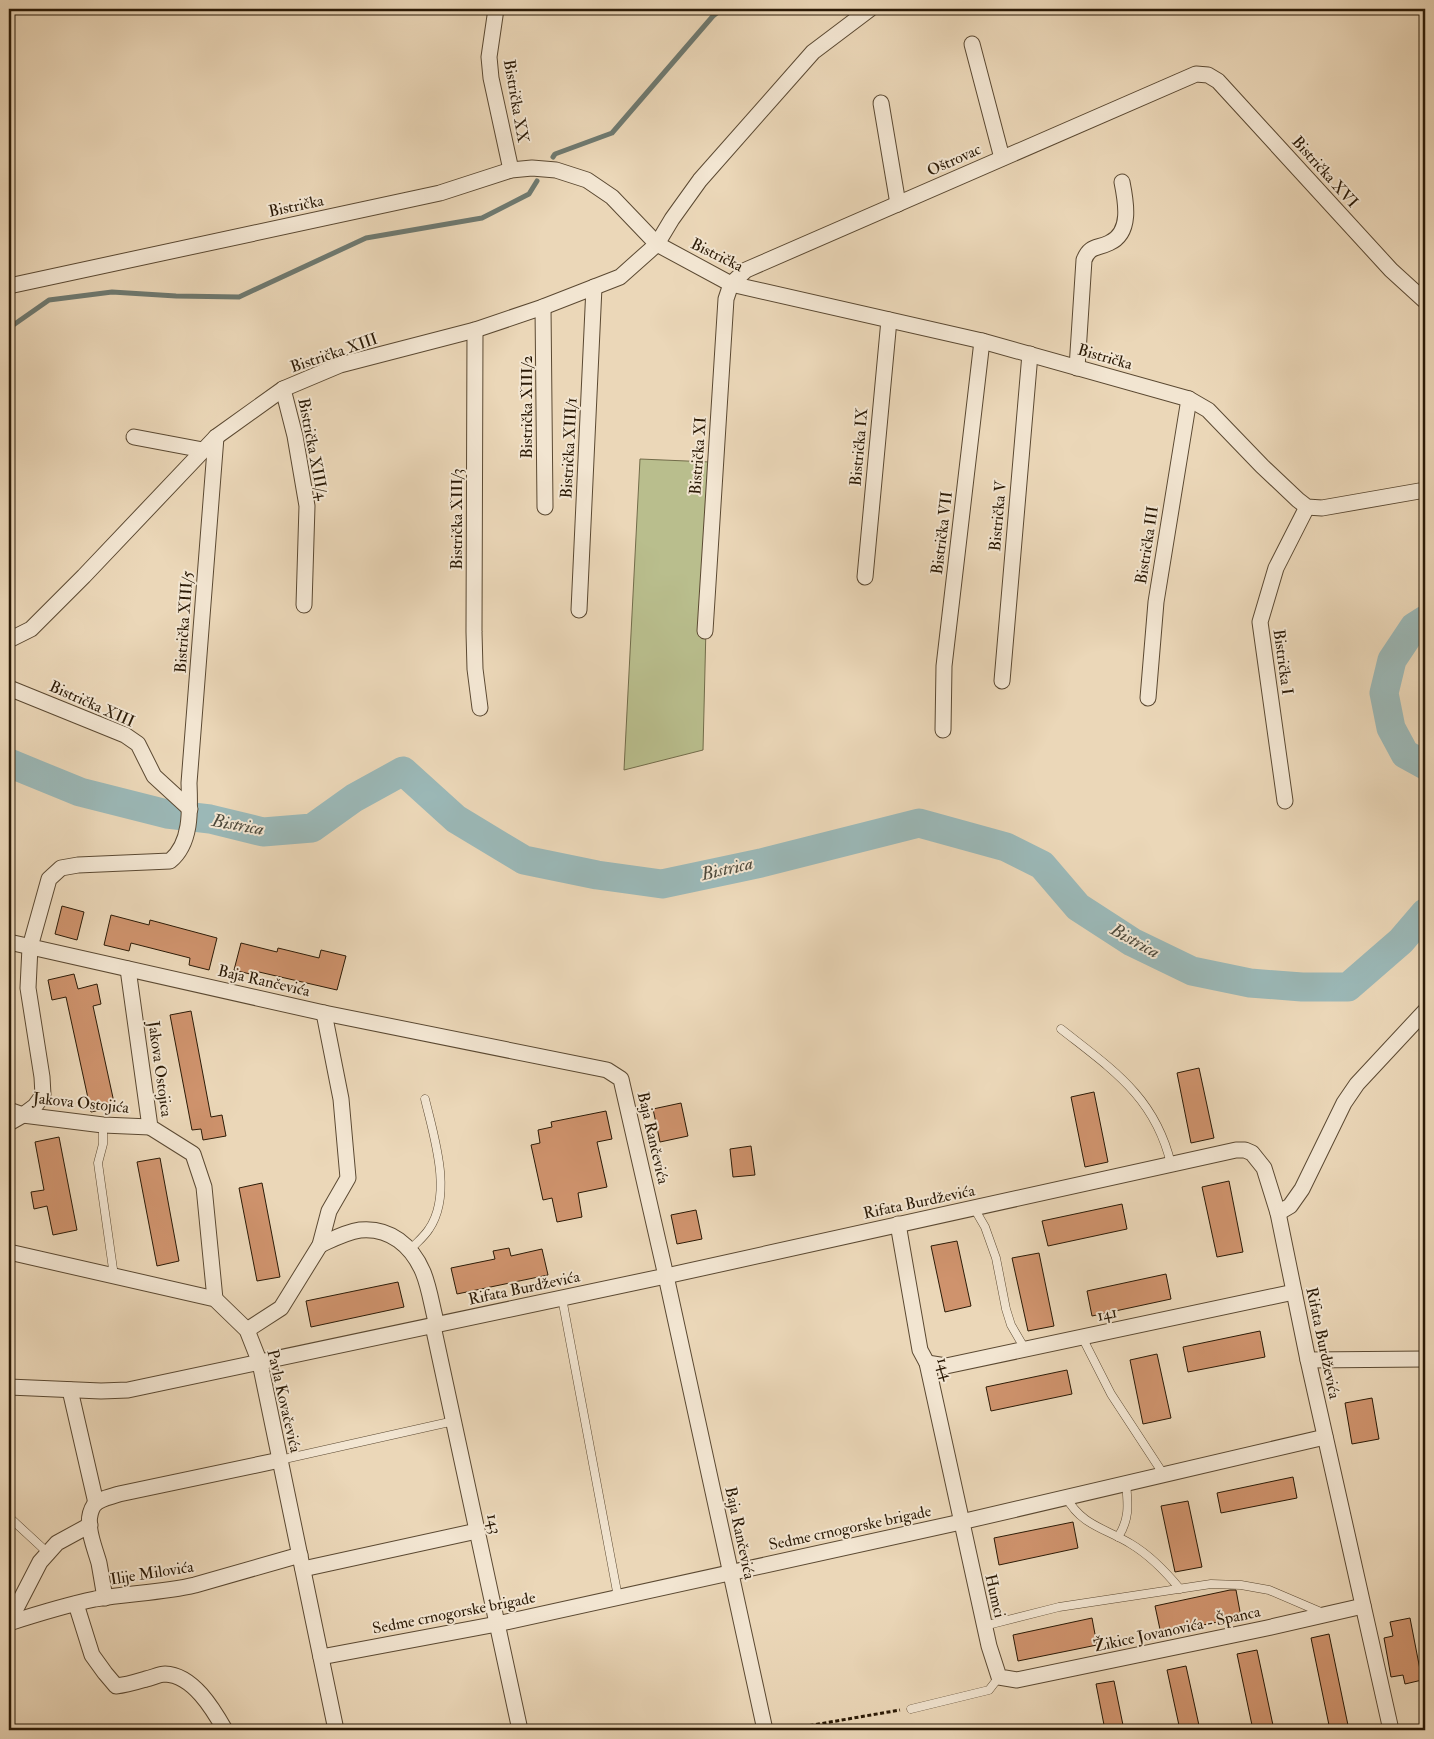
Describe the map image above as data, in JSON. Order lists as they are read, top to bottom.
{
  "streets": {
    "street": [
      "Bistrička XX",
      "Oštrovac",
      "Bistrička XVI",
      "Bistrička",
      "Bistrička XIII",
      "Bistrička XIII/2",
      "Bistrička IX",
      "Bistrička XIII/1",
      "Bistrička XIII/4",
      "Bistrička XI",
      "Bistrička V",
      "Bistrička XIII/3",
      "Bistrička VII",
      "Bistrička III",
      "Bistrička XIII/5",
      "Bistrička I",
      "Baja Rančevića",
      "Jakova Ostojica",
      "Jakova Ostojića",
      "Rifata Burdževića",
      "141",
      "144",
      "Pavla Kovačevića",
      "143",
      "Sedme crnogorske brigade",
      "Ilije Milovića",
      "Humci",
      "Žikice Jovanovića - Španca"
    ]
  },
  "crossings": [
    ["Bistrička XX", "Bistrička"],
    ["Oštrovac", "Bistrička XVI"],
    ["Oštrovac", "Bistrička"],
    ["Oštrovac", "Bistrička XI"],
    ["Bistrička", "Bistrička XIII"],
    ["Bistrička", "Bistrička IX"],
    ["Bistrička", "Bistrička XI"],
    ["Bistrička", "Bistrička V"],
    ["Bistrička", "Bistrička VII"],
    ["Bistrička", "Bistrička III"],
    ["Bistrička", "Bistrička I"],
    ["Bistrička XIII", "Bistrička XIII/2"],
    ["Bistrička XIII", "Bistrička XIII/1"],
    ["Bistrička XIII", "Bistrička XIII/4"],
    ["Bistrička XIII", "Bistrička XIII/3"],
    ["Bistrička XIII", "Bistrička XIII/5"],
    ["Bistrička XIII/5", "Baja Rančevića"],
    ["Baja Rančevića", "Jakova Ostojica"],
    ["Baja Rančevića", "Rifata Burdževića"],
    ["Baja Rančevića", "Sedme crnogorske brigade"],
    ["Jakova Ostojica", "Jakova Ostojića"],
    ["Jakova Ostojica", "Pavla Kovačevića"],
    ["Rifata Burdževića", "141"],
    ["Rifata Burdževića", "144"],
    ["Rifata Burdževića", "Pavla Kovačevića"],
    ["Rifata Burdževića", "143"],
    ["Rifata Burdževića", "Sedme crnogorske brigade"],
    ["Rifata Burdževića", "Žikice Jovanovića - Španca"],
    ["141", "144"],
    ["144", "Sedme crnogorske brigade"],
    ["144", "Humci"],
    ["Pavla Kovačevića", "Sedme crnogorske brigade"],
    ["Pavla Kovačevića", "Ilije Milovića"],
    ["143", "Sedme crnogorske brigade"],
    ["143", "Ilije Milovića"],
    ["Sedme crnogorske brigade", "Humci"],
    ["Humci", "Žikice Jovanovića - Španca"]
  ],
  "water": ["Bistrica"]
}
